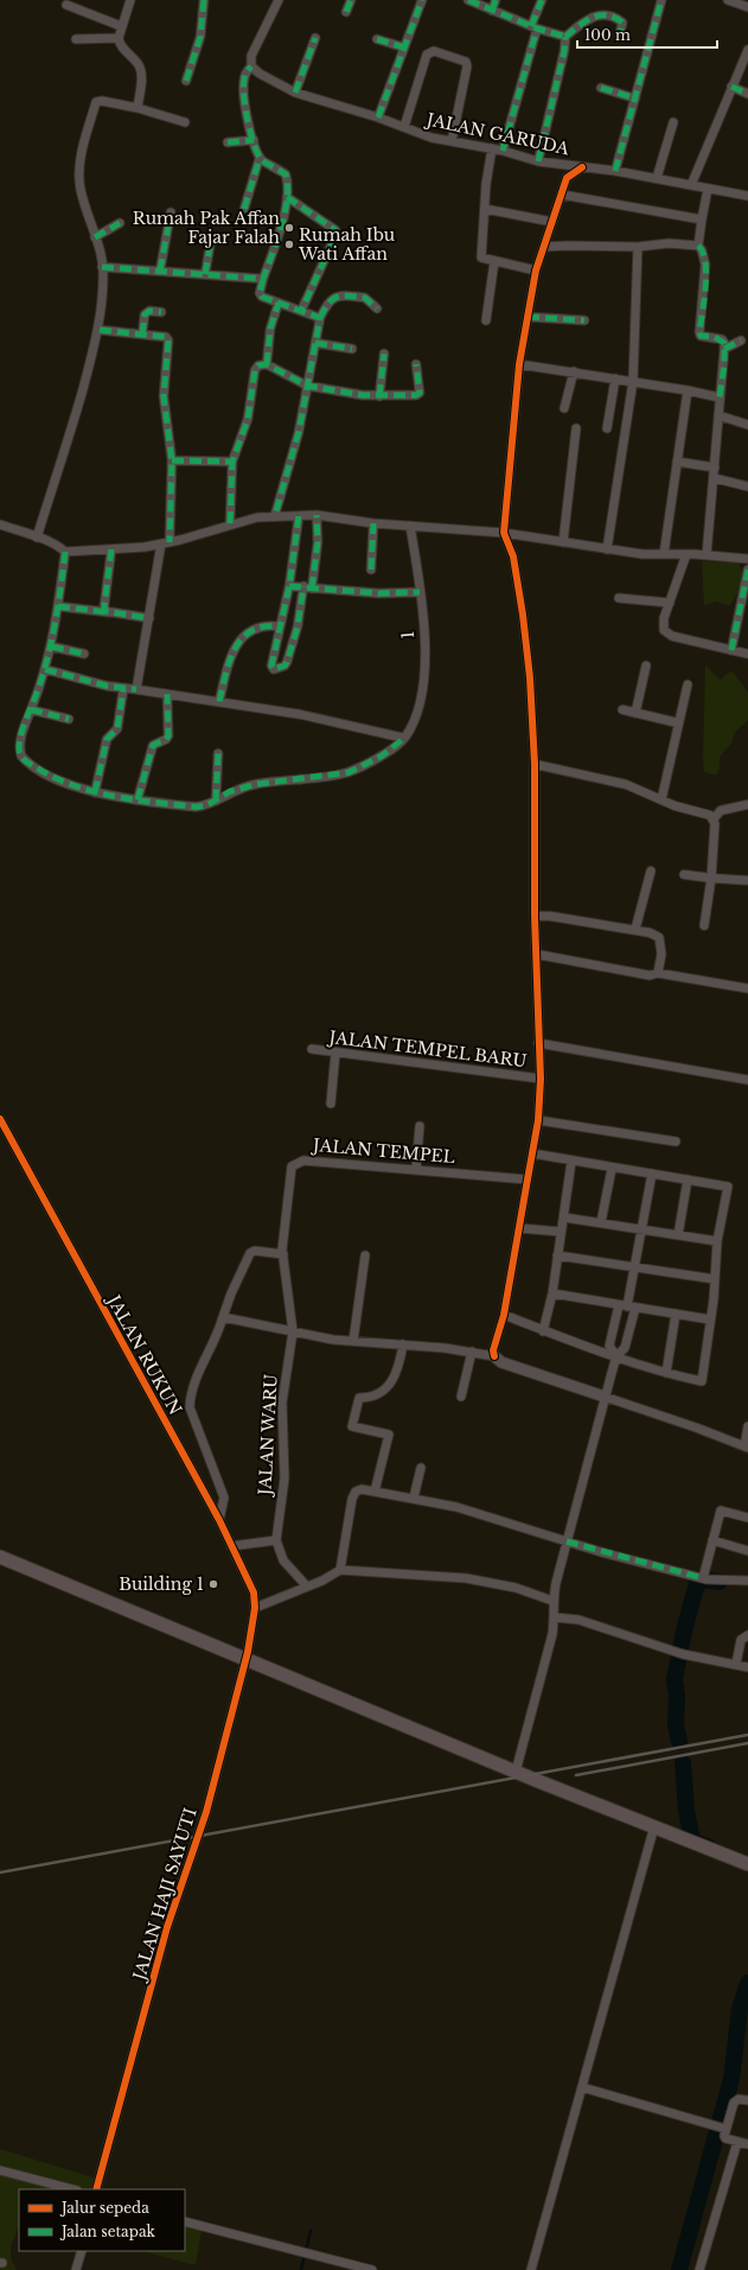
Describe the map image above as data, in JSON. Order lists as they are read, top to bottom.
{
  "streets": {
    "street": [
      "JALAN GARUDA",
      "1",
      "JALAN TEMPEL BARU",
      "JALAN TEMPEL",
      "JALAN RUKUN",
      "JALAN WARU",
      "JALAN HAJI SAYUTI"
    ]
  },
  "crossings": [
    ["JALAN TEMPEL", "JALAN WARU"],
    ["JALAN RUKUN", "JALAN HAJI SAYUTI"]
  ],
  "places": ["Rumah Pak Affan Fajar Falah", "Rumah Ibu Wati Affan", "Building 1"],
  "legend": ["Jalur sepeda", "Jalan setapak"],
  "scale_bar": "100 m"
}
